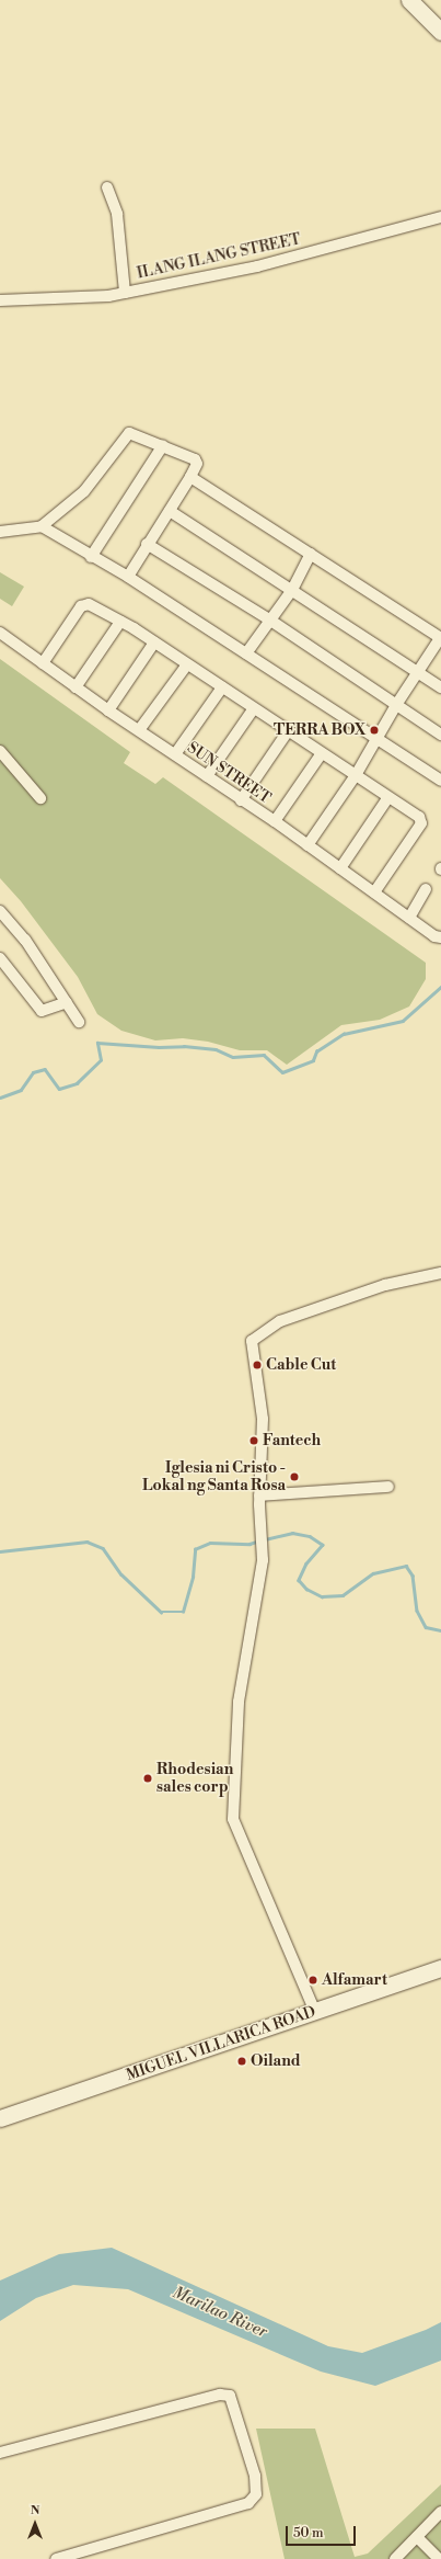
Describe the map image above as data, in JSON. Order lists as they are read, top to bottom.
{
  "streets": {
    "main road": ["MIGUEL VILLARICA ROAD"],
    "street": ["ILANG ILANG STREET", "SUN STREET"]
  },
  "water": ["Marilao River"],
  "places": [
    "TERRA BOX",
    "Cable Cut",
    "Fantech",
    "Iglesia ni Cristo - Lokal ng Santa Rosa",
    "Rhodesian sales corp",
    "Alfamart",
    "Oiland"
  ],
  "scale_bar": "50 m",
  "north": "top"
}
